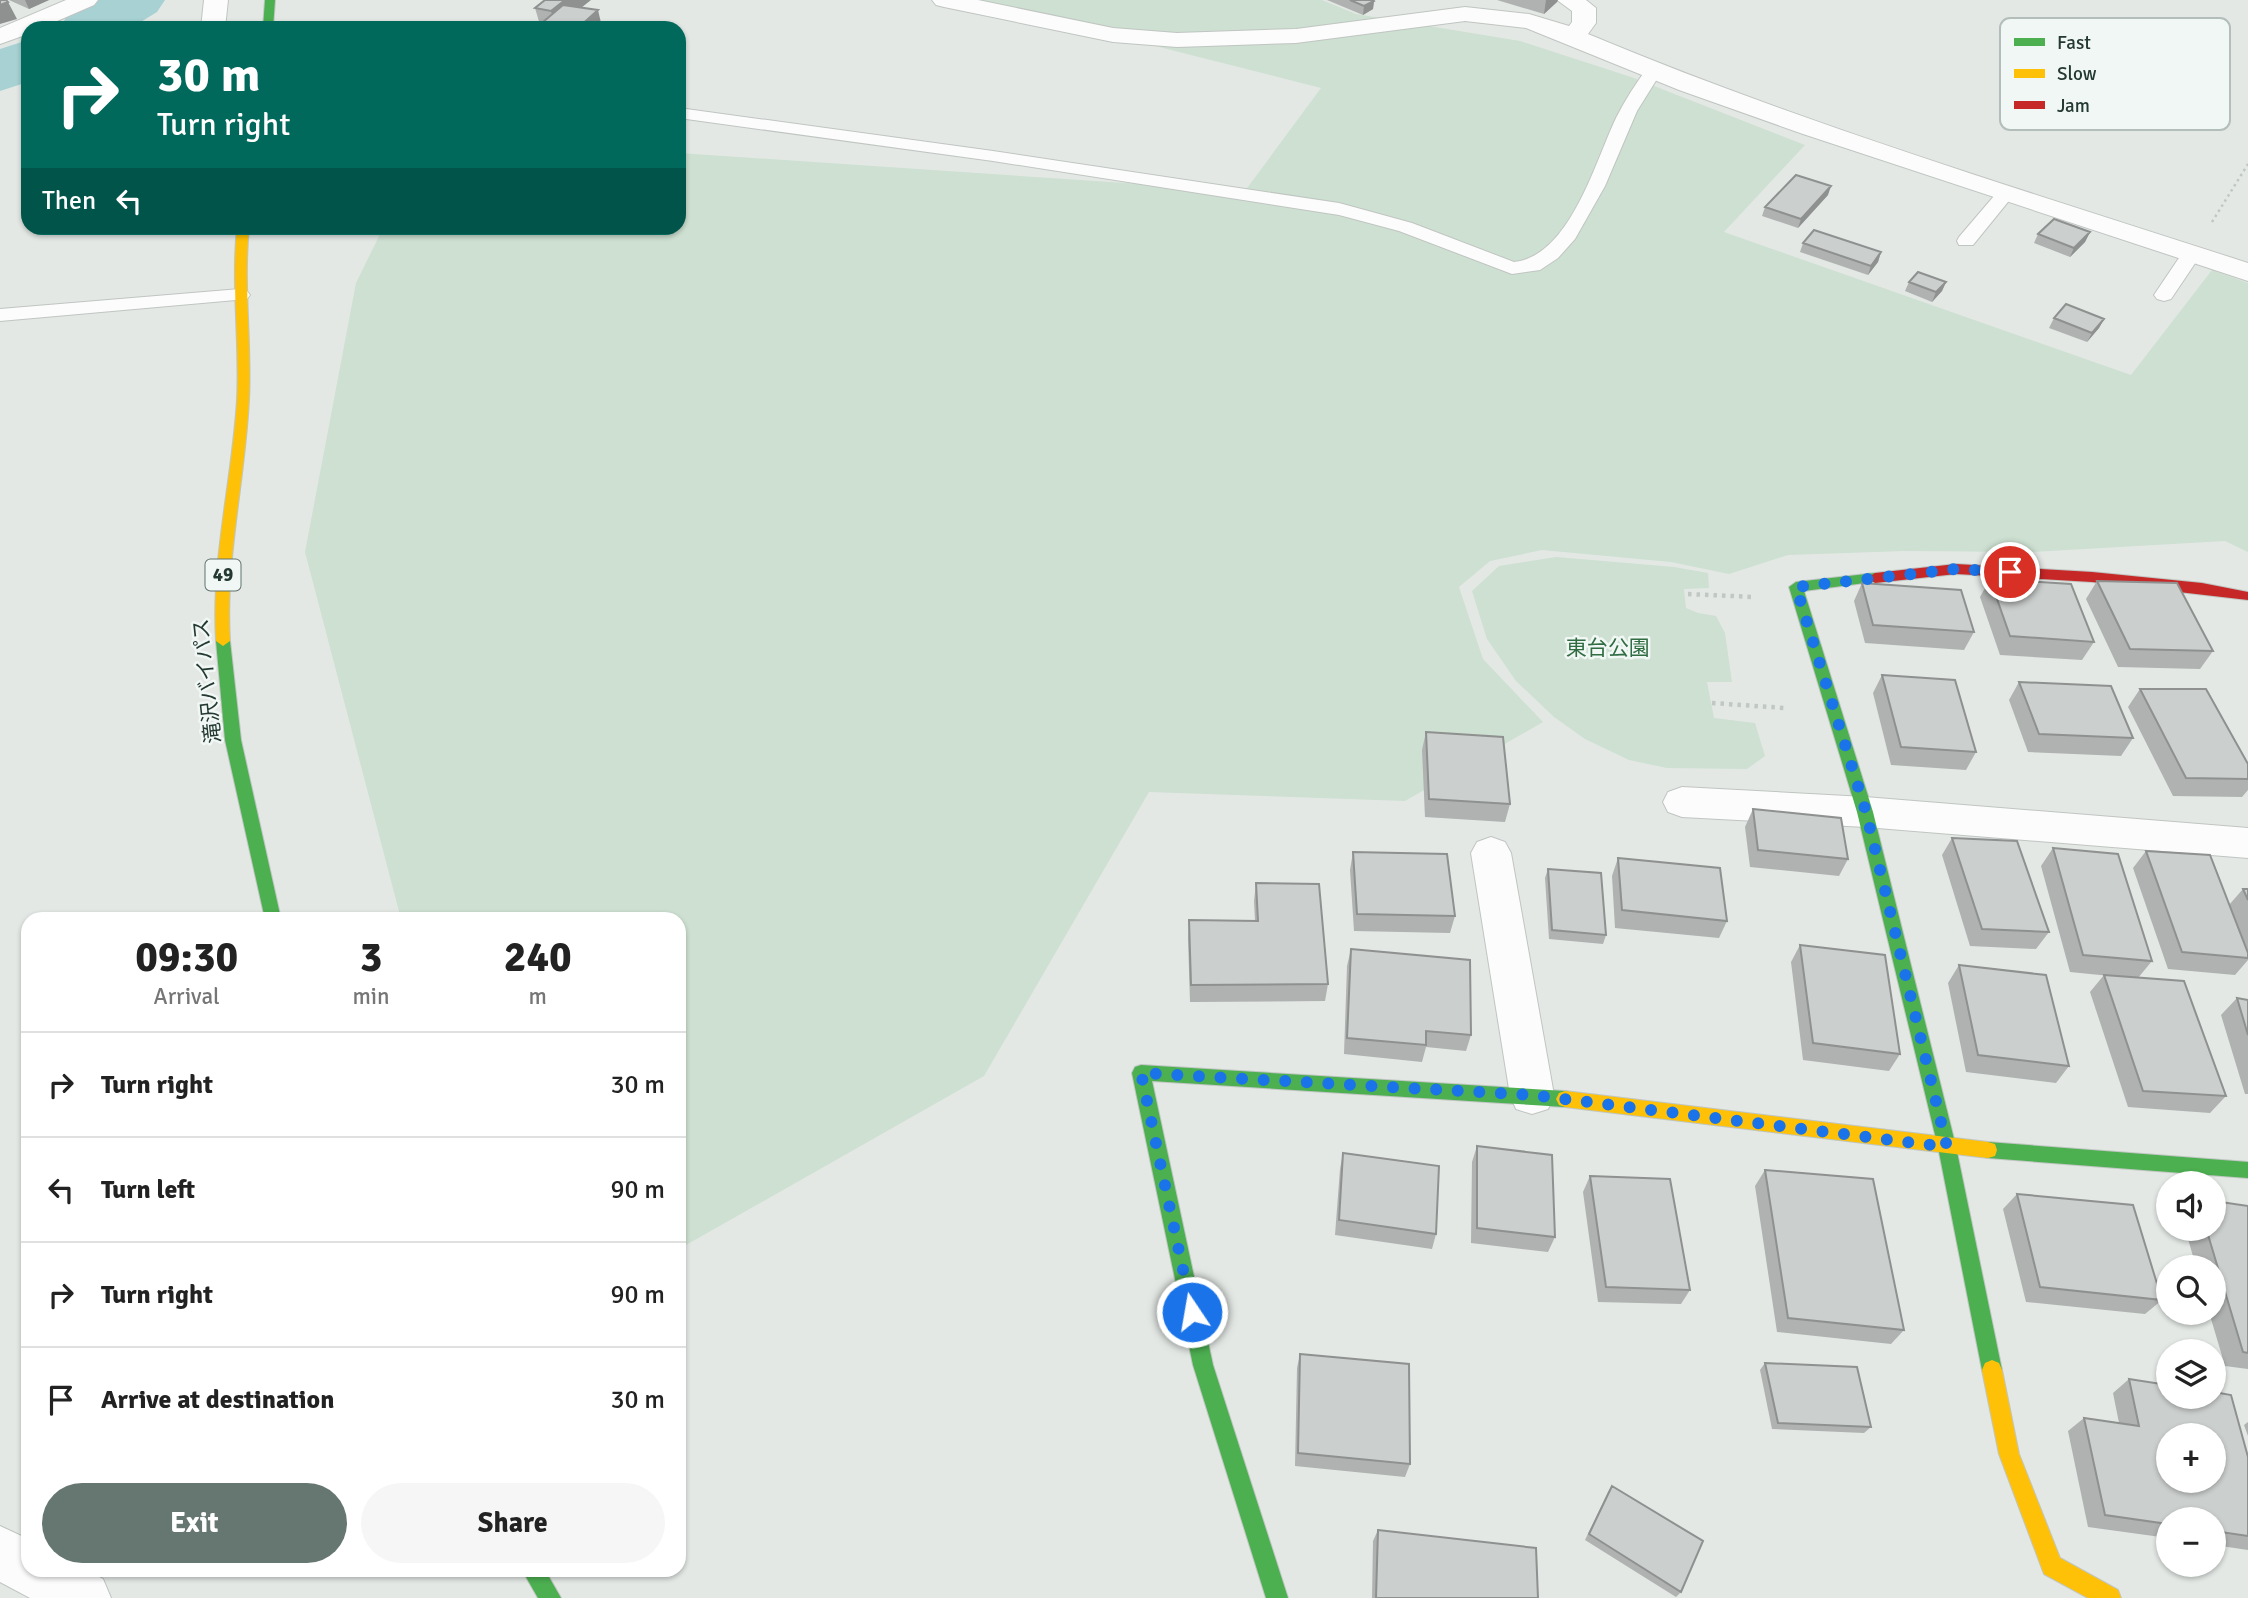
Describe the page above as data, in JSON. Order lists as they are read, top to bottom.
{
  "streets": {
    "main road": ["49", "滝沢バイパス"]
  },
  "parks": ["東台公園"],
  "legend": ["Fast", "Slow", "Jam"],
  "page": {
    "turn": ["30 m", "Turn right"],
    "then": "Then",
    "eta": [
      "09:30",
      "Arrival",
      "3",
      "min",
      "240",
      "m"
    ],
    "list": [
      {
        "name": "Turn right",
        "value": "30 m"
      },
      {
        "name": "Turn left",
        "value": "90 m"
      },
      {
        "name": "Turn right",
        "value": "90 m"
      },
      {
        "name": "Arrive at destination",
        "value": "30 m"
      }
    ],
    "map_buttons": ["+", "−"],
    "buttons": ["Exit", "Share"]
  }
}
